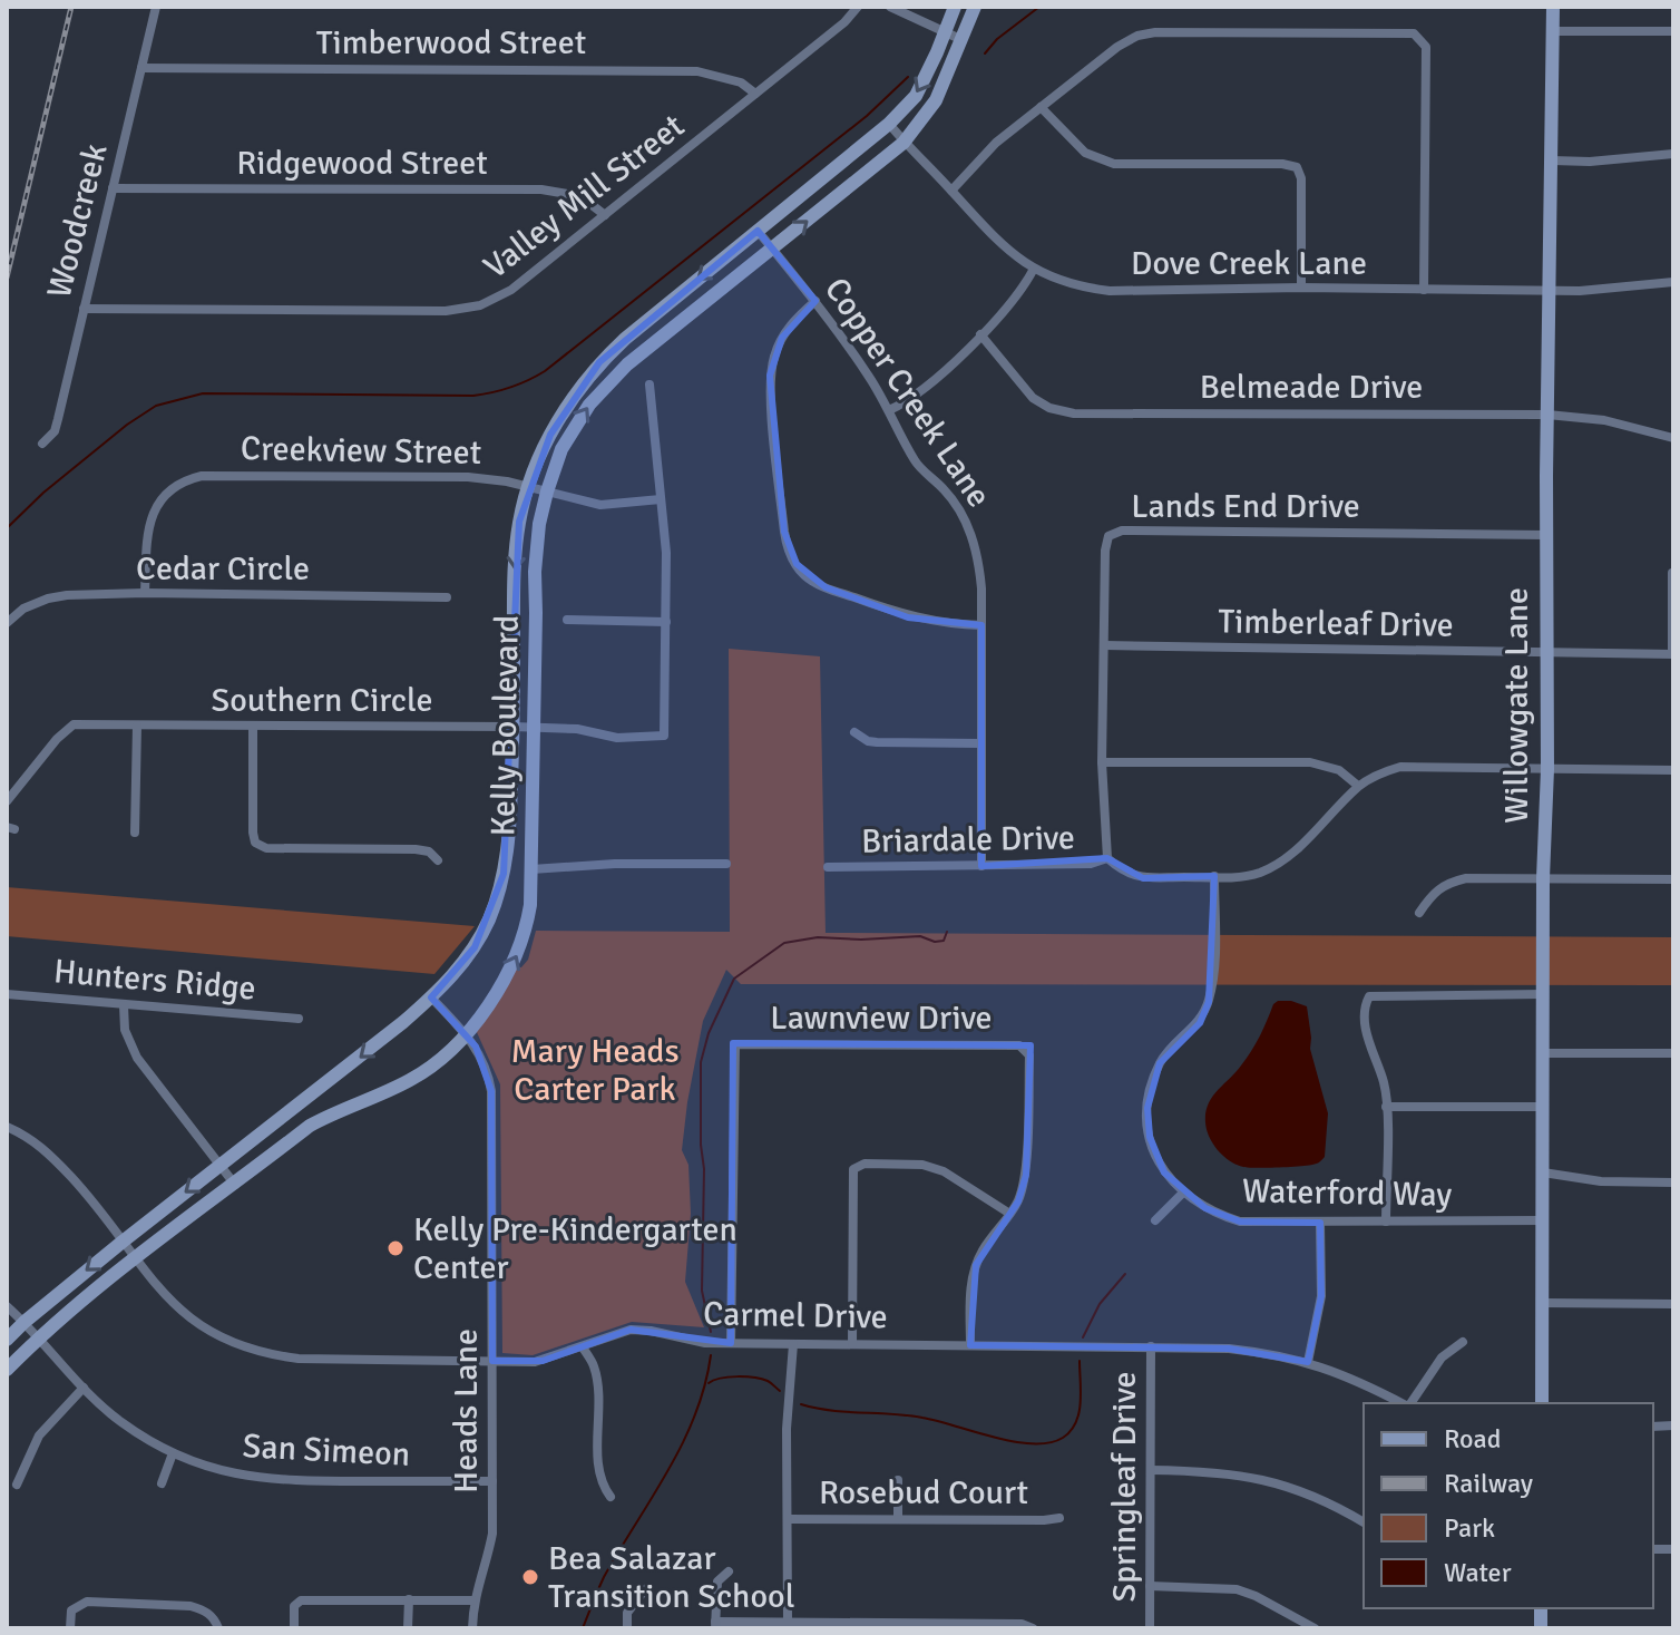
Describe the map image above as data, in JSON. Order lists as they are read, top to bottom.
{
  "streets": {
    "main road": ["Willowgate Lane", "Kelly Boulevard"],
    "street": [
      "Timberwood Street",
      "Ridgewood Street",
      "Valley Mill Street",
      "Woodcreek",
      "Dove Creek Lane",
      "Belmeade Drive",
      "Copper Creek Lane",
      "Creekview Street",
      "Lands End Drive",
      "Cedar Circle",
      "Timberleaf Drive",
      "Southern Circle",
      "Briardale Drive",
      "Hunters Ridge",
      "Lawnview Drive",
      "Waterford Way",
      "Carmel Drive",
      "Heads Lane",
      "San Simeon",
      "Springleaf Drive",
      "Rosebud Court"
    ]
  },
  "crossings": [
    ["Timberwood Street", "Valley Mill Street"],
    ["Timberwood Street", "Woodcreek"],
    ["Ridgewood Street", "Valley Mill Street"],
    ["Ridgewood Street", "Woodcreek"],
    ["Valley Mill Street", "Woodcreek"],
    ["Dove Creek Lane", "Willowgate Lane"],
    ["Dove Creek Lane", "Kelly Boulevard"],
    ["Belmeade Drive", "Willowgate Lane"],
    ["Copper Creek Lane", "Kelly Boulevard"],
    ["Copper Creek Lane", "Briardale Drive"],
    ["Creekview Street", "Cedar Circle"],
    ["Creekview Street", "Kelly Boulevard"],
    ["Lands End Drive", "Timberleaf Drive"],
    ["Lands End Drive", "Willowgate Lane"],
    ["Lands End Drive", "Briardale Drive"],
    ["Timberleaf Drive", "Willowgate Lane"],
    ["Southern Circle", "Kelly Boulevard"],
    ["Willowgate Lane", "Waterford Way"],
    ["Kelly Boulevard", "Carmel Drive"],
    ["Kelly Boulevard", "Heads Lane"],
    ["Kelly Boulevard", "San Simeon"],
    ["Lawnview Drive", "Carmel Drive"],
    ["Carmel Drive", "Heads Lane"],
    ["Carmel Drive", "Springleaf Drive"],
    ["Heads Lane", "San Simeon"]
  ],
  "parks": ["Mary Heads Carter Park"],
  "places": ["Kelly Pre-Kindergarten Center", "Bea Salazar Transition School"],
  "legend": [
    "Road",
    "Railway",
    "Park",
    "Water"
  ]
}
